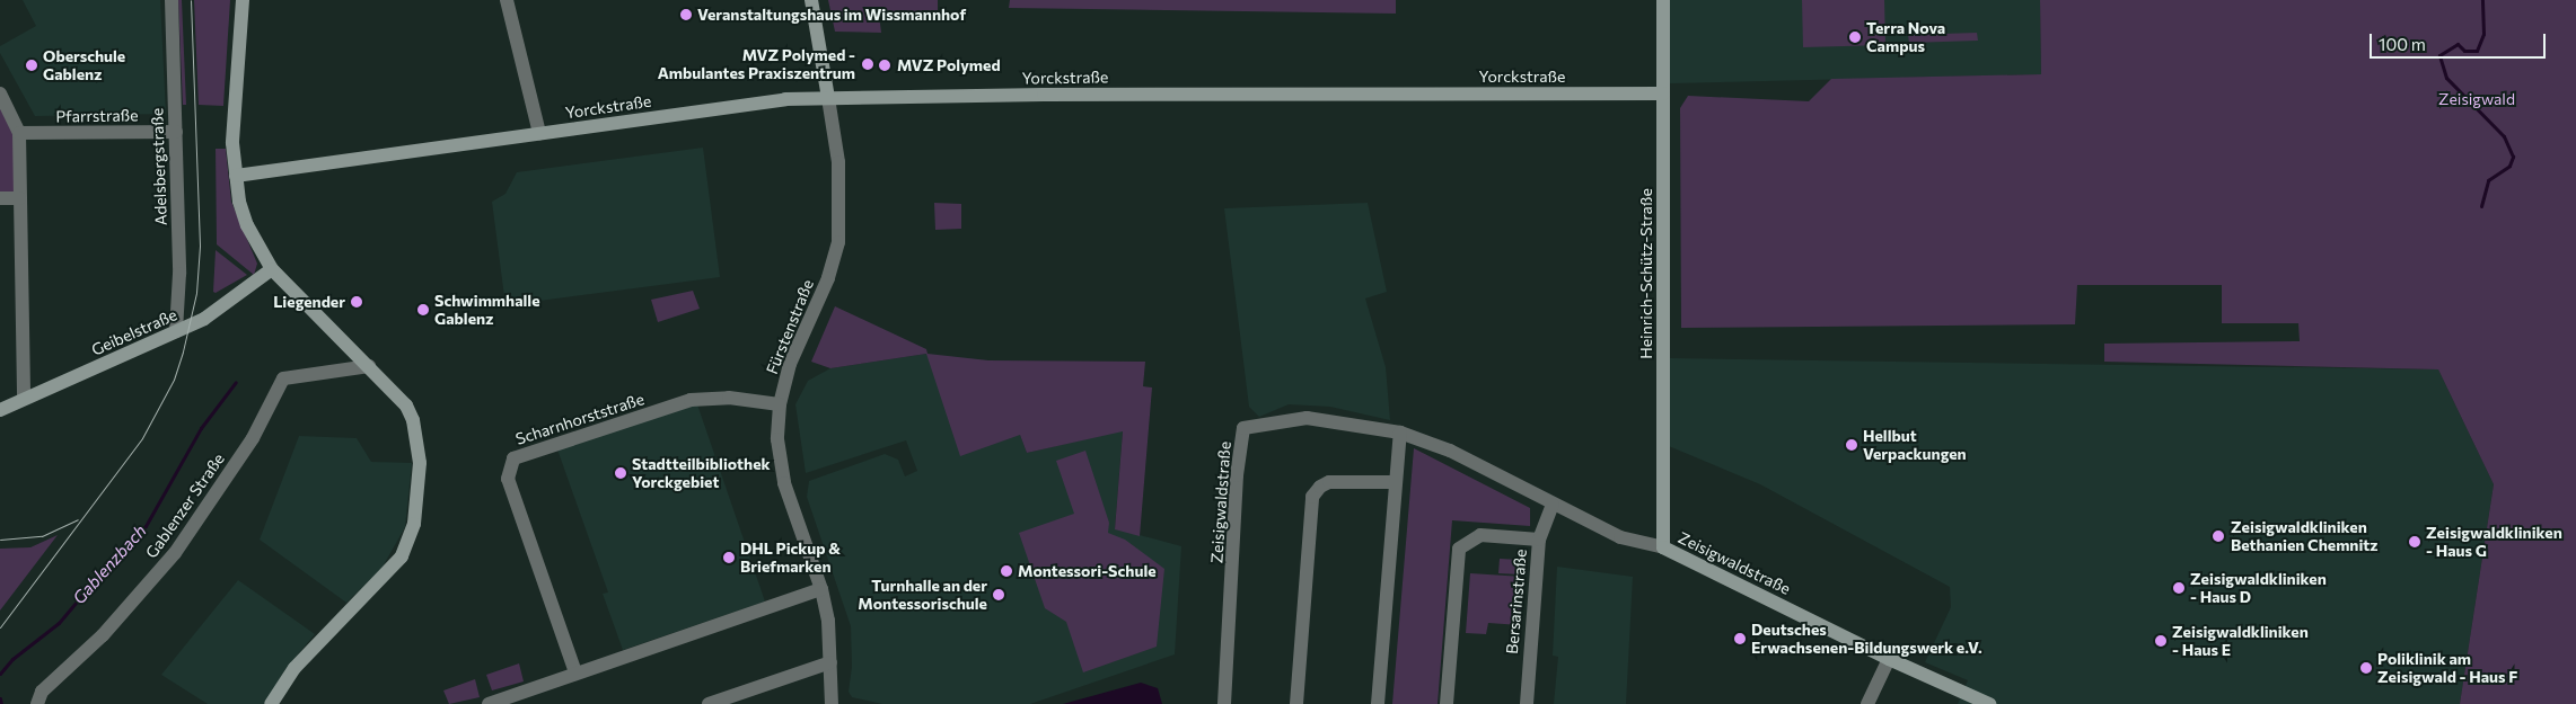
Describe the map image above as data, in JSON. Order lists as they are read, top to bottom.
{
  "streets": {
    "main road": [
      "Yorckstraße",
      "Heinrich-Schütz-Straße",
      "Fürstenstraße",
      "Geibelstraße",
      "Zeisigwaldstraße"
    ],
    "street": [
      "Pfarrstraße",
      "Adelsbergstraße",
      "Scharnhorststraße",
      "Gablenzer Straße",
      "Bersarinstraße"
    ]
  },
  "crossings": [
    ["Yorckstraße", "Heinrich-Schütz-Straße"],
    ["Yorckstraße", "Fürstenstraße"],
    ["Pfarrstraße", "Adelsbergstraße"],
    ["Adelsbergstraße", "Geibelstraße"],
    ["Heinrich-Schütz-Straße", "Zeisigwaldstraße"],
    ["Fürstenstraße", "Scharnhorststraße"],
    ["Zeisigwaldstraße", "Bersarinstraße"]
  ],
  "water": ["Gablenzbach"],
  "parks": ["Zeisigwald"],
  "places": [
    "Veranstaltungshaus im Wissmannhof",
    "Terra Nova Campus",
    "MVZ Polymed - Ambulantes Praxiszentrum",
    "Oberschule Gablenz",
    "MVZ Polymed",
    "Liegender",
    "Schwimmhalle Gablenz",
    "Hellbut Verpackungen",
    "Stadtteilbibliothek Yorckgebiet",
    "Zeisigwaldkliniken Bethanien Chemnitz",
    "Zeisigwaldkliniken - Haus G",
    "DHL Pickup & Briefmarken",
    "Montessori-Schule",
    "Zeisigwaldkliniken - Haus D",
    "Turnhalle an der Montessorischule",
    "Deutsches Erwachsenen-Bildungswerk e.V.",
    "Zeisigwaldkliniken - Haus E",
    "Poliklinik am Zeisigwald - Haus F"
  ],
  "scale_bar": "100 m"
}
